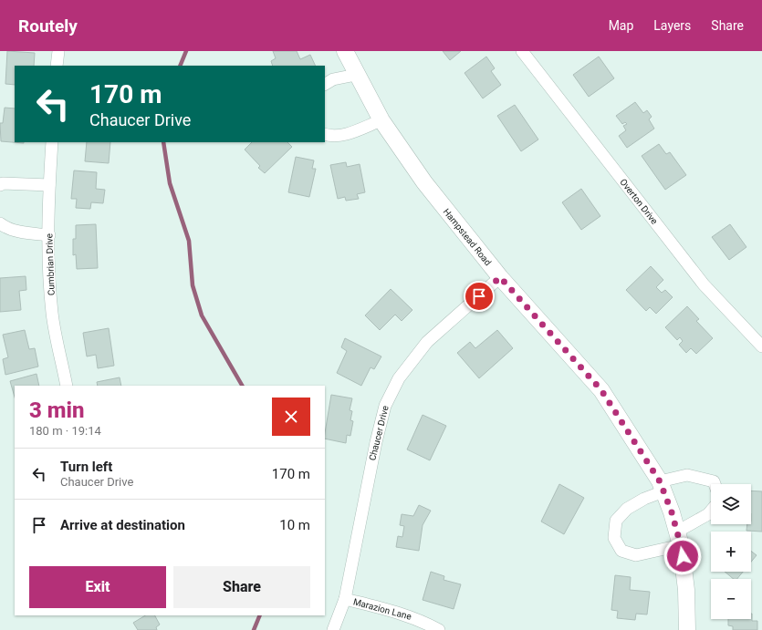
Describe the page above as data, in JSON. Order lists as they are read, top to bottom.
{
  "streets": {
    "street": [
      "Overton Drive",
      "Hampstead Road",
      "Cumbrian Drive",
      "Chaucer Drive",
      "Marazion Lane"
    ]
  },
  "crossings": [
    ["Hampstead Road", "Chaucer Drive"],
    ["Chaucer Drive", "Marazion Lane"]
  ],
  "page": {
    "header": "Routely",
    "nav": ["Map", "Layers", "Share"],
    "turn": ["170 m", "Chaucer Drive"],
    "heading": ["3 min", "180 m · 19:14"],
    "list": [
      {
        "name": "Turn left",
        "note": "Chaucer Drive",
        "value": "170 m"
      },
      {
        "name": "Arrive at destination",
        "value": "10 m"
      }
    ],
    "map_buttons": ["+", "−"],
    "buttons": ["Exit", "Share"]
  }
}
